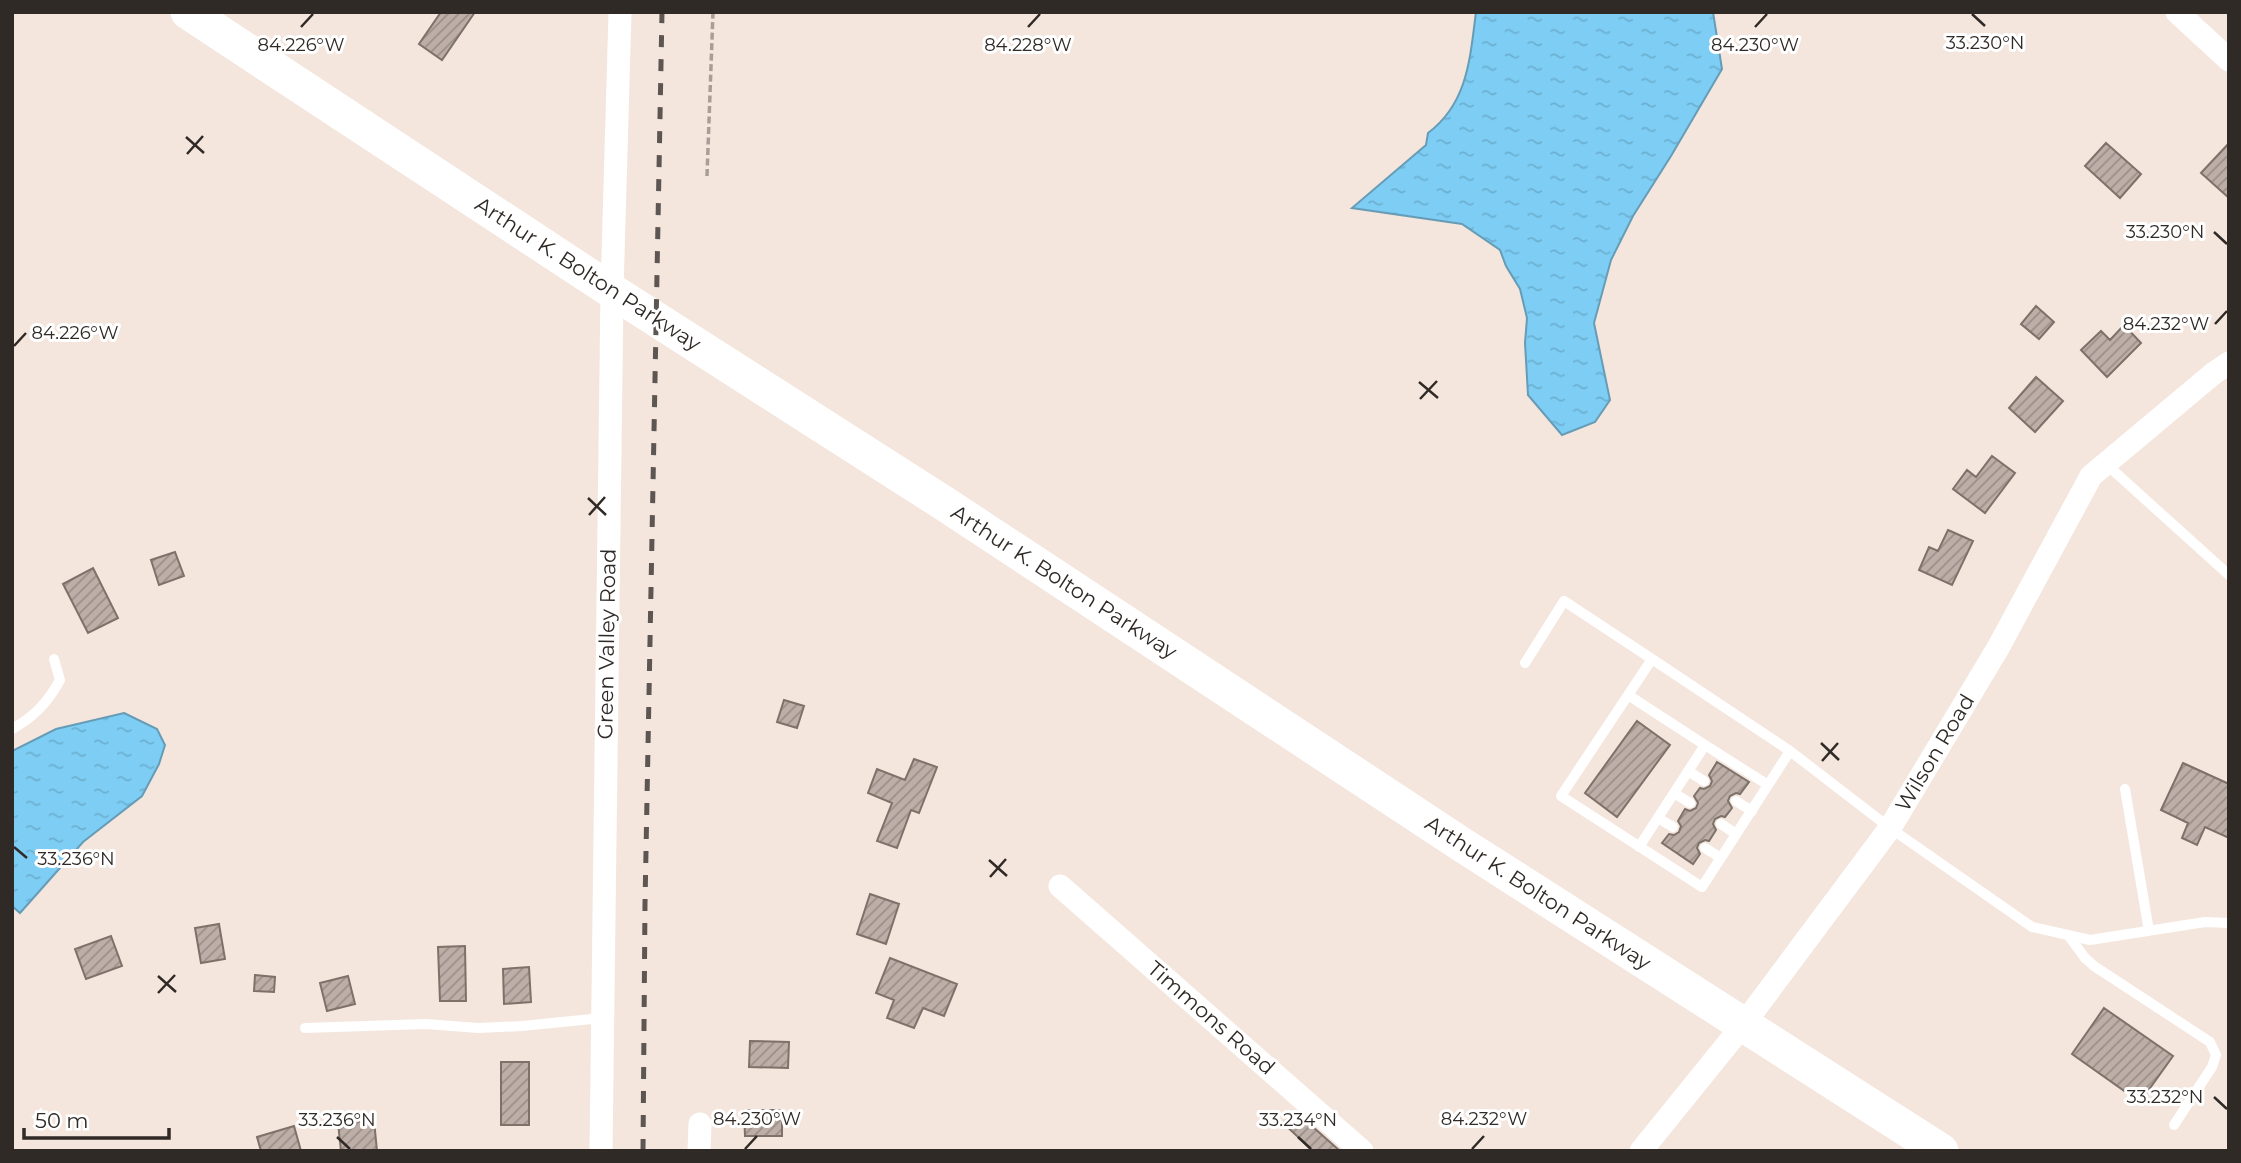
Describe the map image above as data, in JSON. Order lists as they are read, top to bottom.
{
  "streets": {
    "main road": ["Arthur K. Bolton Parkway"],
    "street": ["Green Valley Road", "Wilson Road", "Timmons Road"]
  },
  "crossings": [
    ["Arthur K. Bolton Parkway", "Green Valley Road"],
    ["Arthur K. Bolton Parkway", "Wilson Road"]
  ],
  "scale_bar": "50 m",
  "coordinates": [
    "33.230°N",
    "84.226°W",
    "84.228°W",
    "84.230°W",
    "84.232°W",
    "33.236°N",
    "33.232°N",
    "33.234°N"
  ]
}
